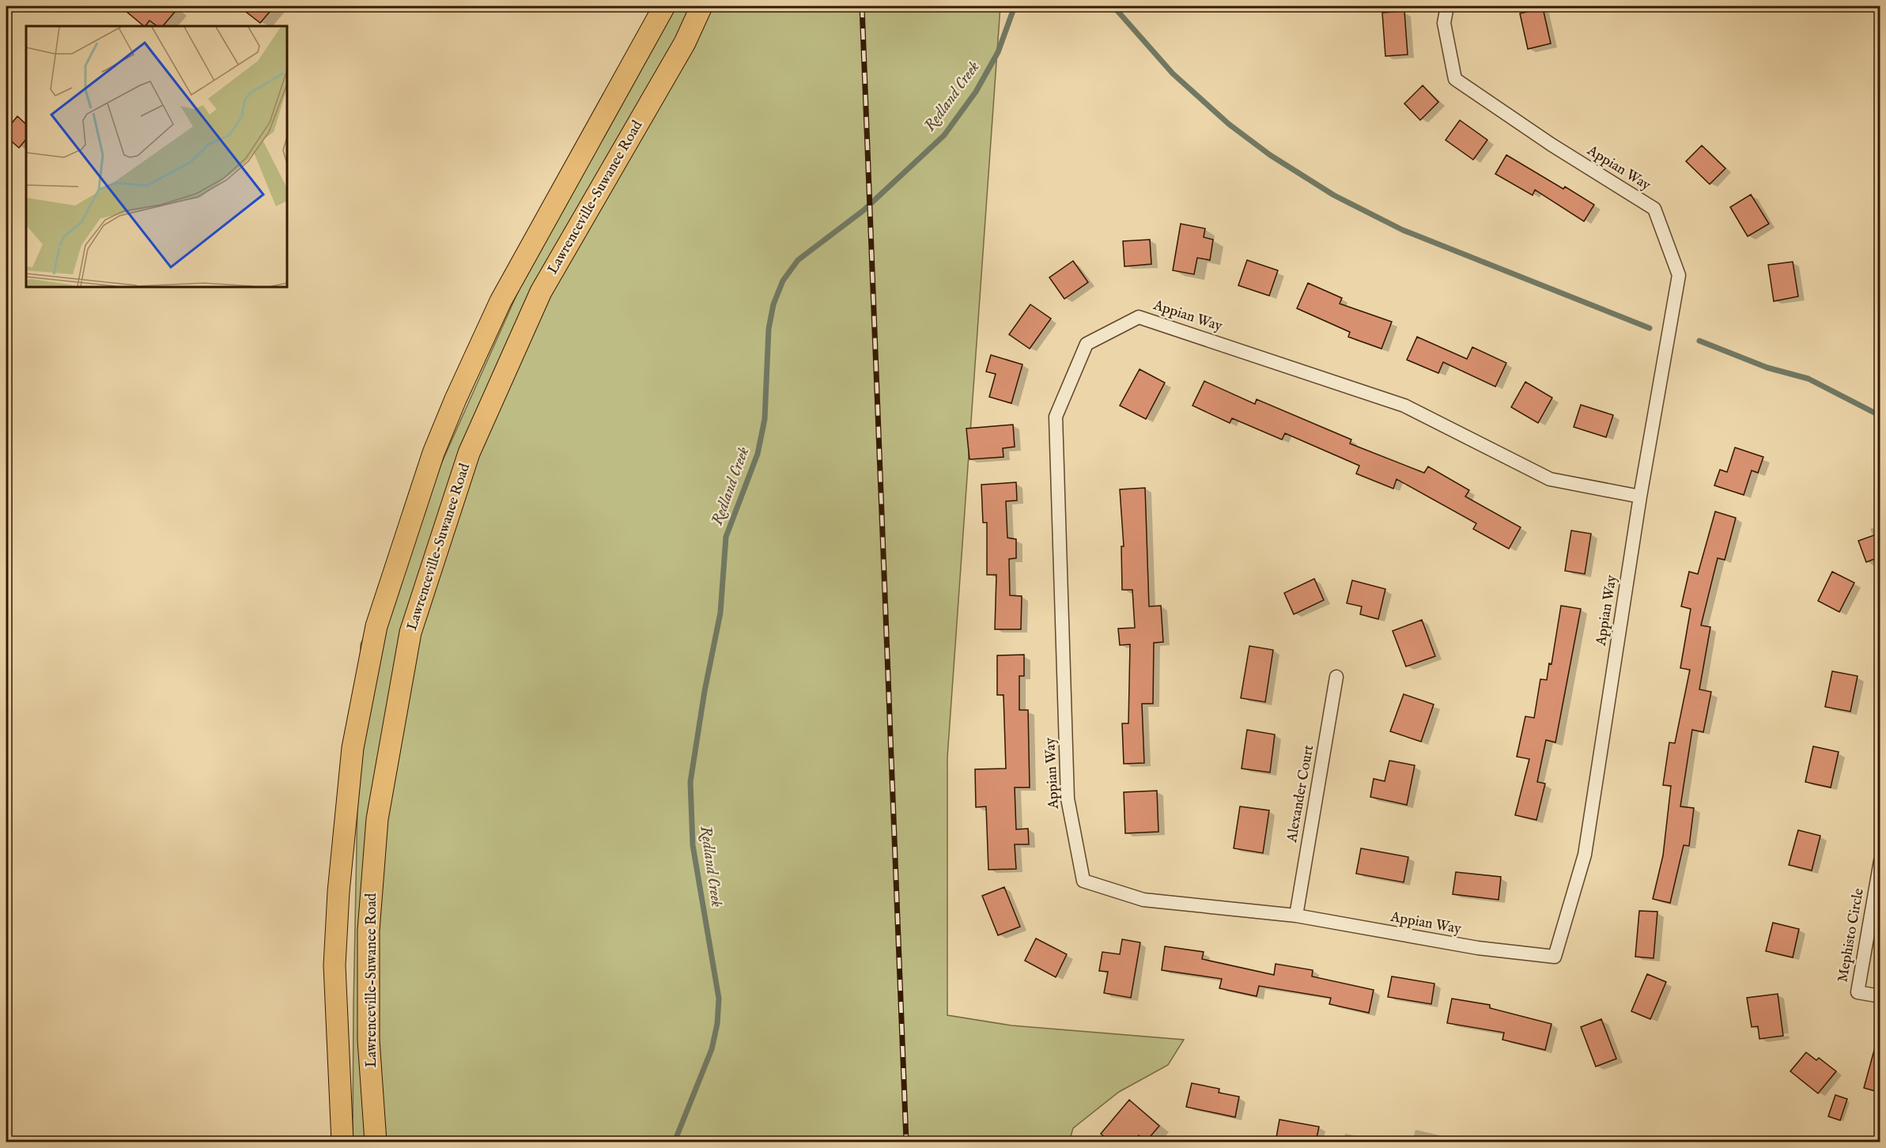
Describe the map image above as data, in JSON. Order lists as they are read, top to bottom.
{
  "streets": {
    "main road": ["Lawrenceville-Suwanee Road"],
    "street": ["Appian Way", "Alexander Court", "Mephisto Circle"]
  },
  "crossings": [
    ["Appian Way", "Alexander Court"]
  ],
  "water": ["Redland Creek"]
}
